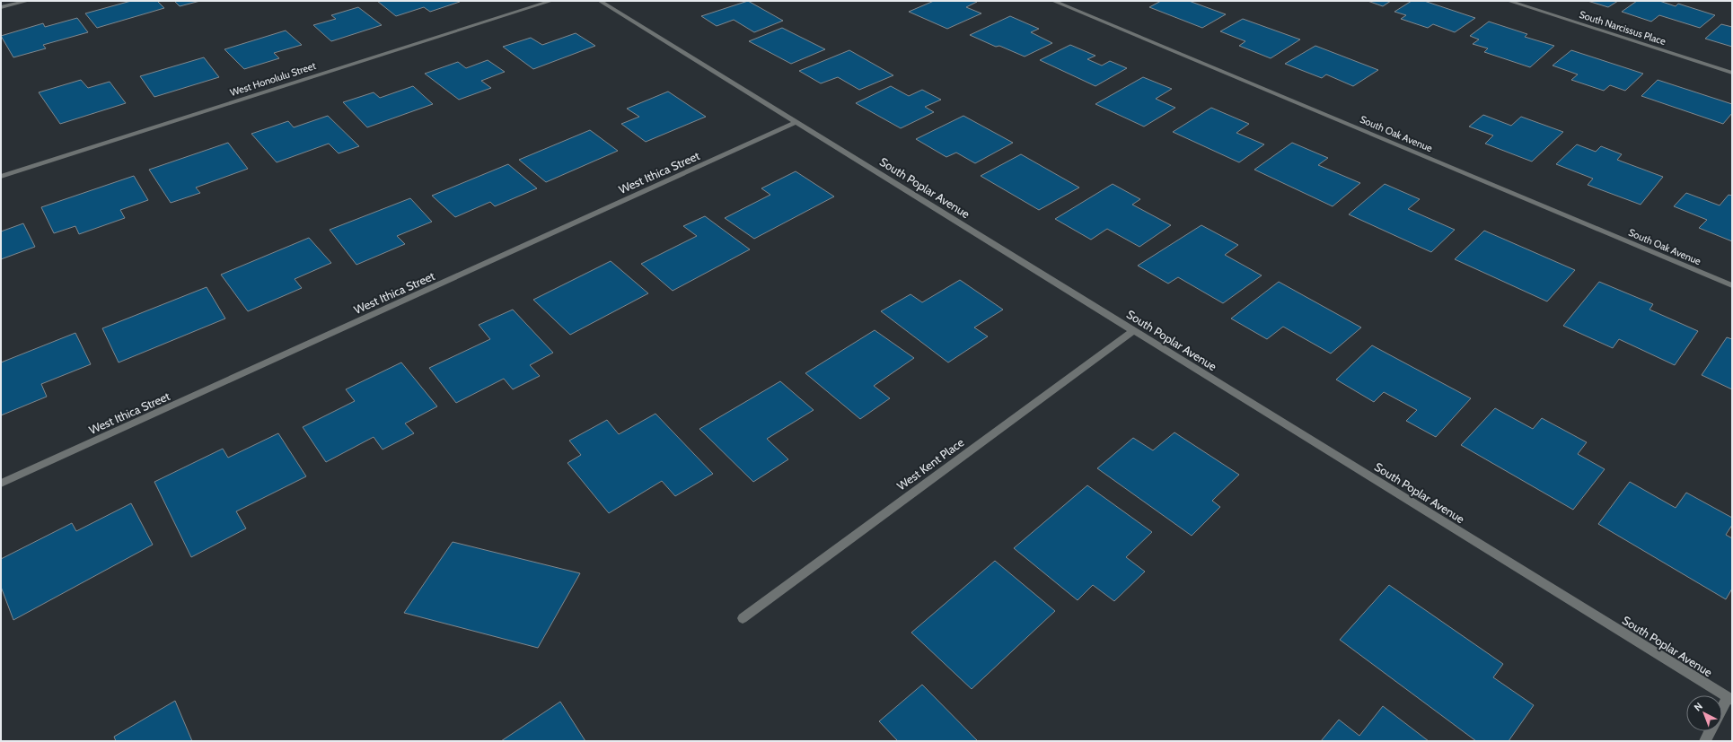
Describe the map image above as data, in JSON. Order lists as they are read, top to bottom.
{
  "streets": {
    "street": [
      "South Narcissus Place",
      "West Honolulu Street",
      "South Oak Avenue",
      "West Ithica Street",
      "South Poplar Avenue",
      "West Kent Place"
    ]
  },
  "crossings": [
    ["West Ithica Street", "South Poplar Avenue"],
    ["South Poplar Avenue", "West Kent Place"]
  ],
  "north": "top left"
}
